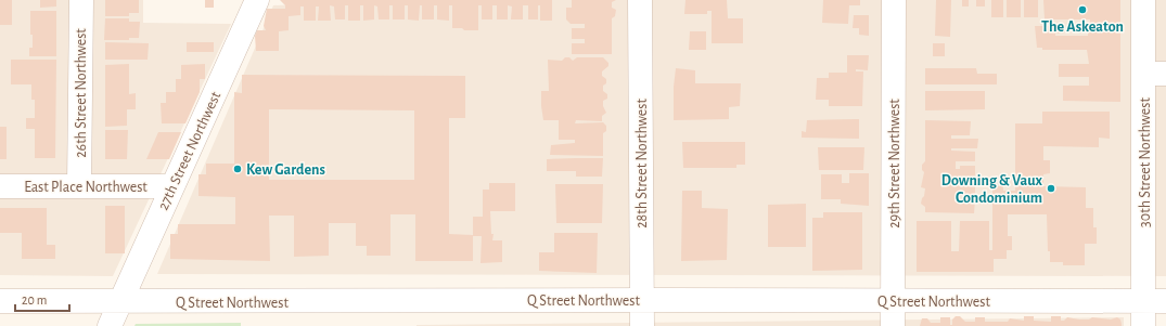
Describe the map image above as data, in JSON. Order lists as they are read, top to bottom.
{
  "streets": {
    "street": [
      "26th Street Northwest",
      "27th Street Northwest",
      "30th Street Northwest",
      "28th Street Northwest",
      "29th Street Northwest",
      "East Place Northwest",
      "Q Street Northwest"
    ]
  },
  "crossings": [
    ["26th Street Northwest", "East Place Northwest"],
    ["27th Street Northwest", "East Place Northwest"],
    ["27th Street Northwest", "Q Street Northwest"],
    ["30th Street Northwest", "Q Street Northwest"],
    ["28th Street Northwest", "Q Street Northwest"],
    ["29th Street Northwest", "Q Street Northwest"]
  ],
  "places": ["The Askeaton", "Kew Gardens", "Downing & Vaux Condominium"],
  "scale_bar": "20 m"
}
